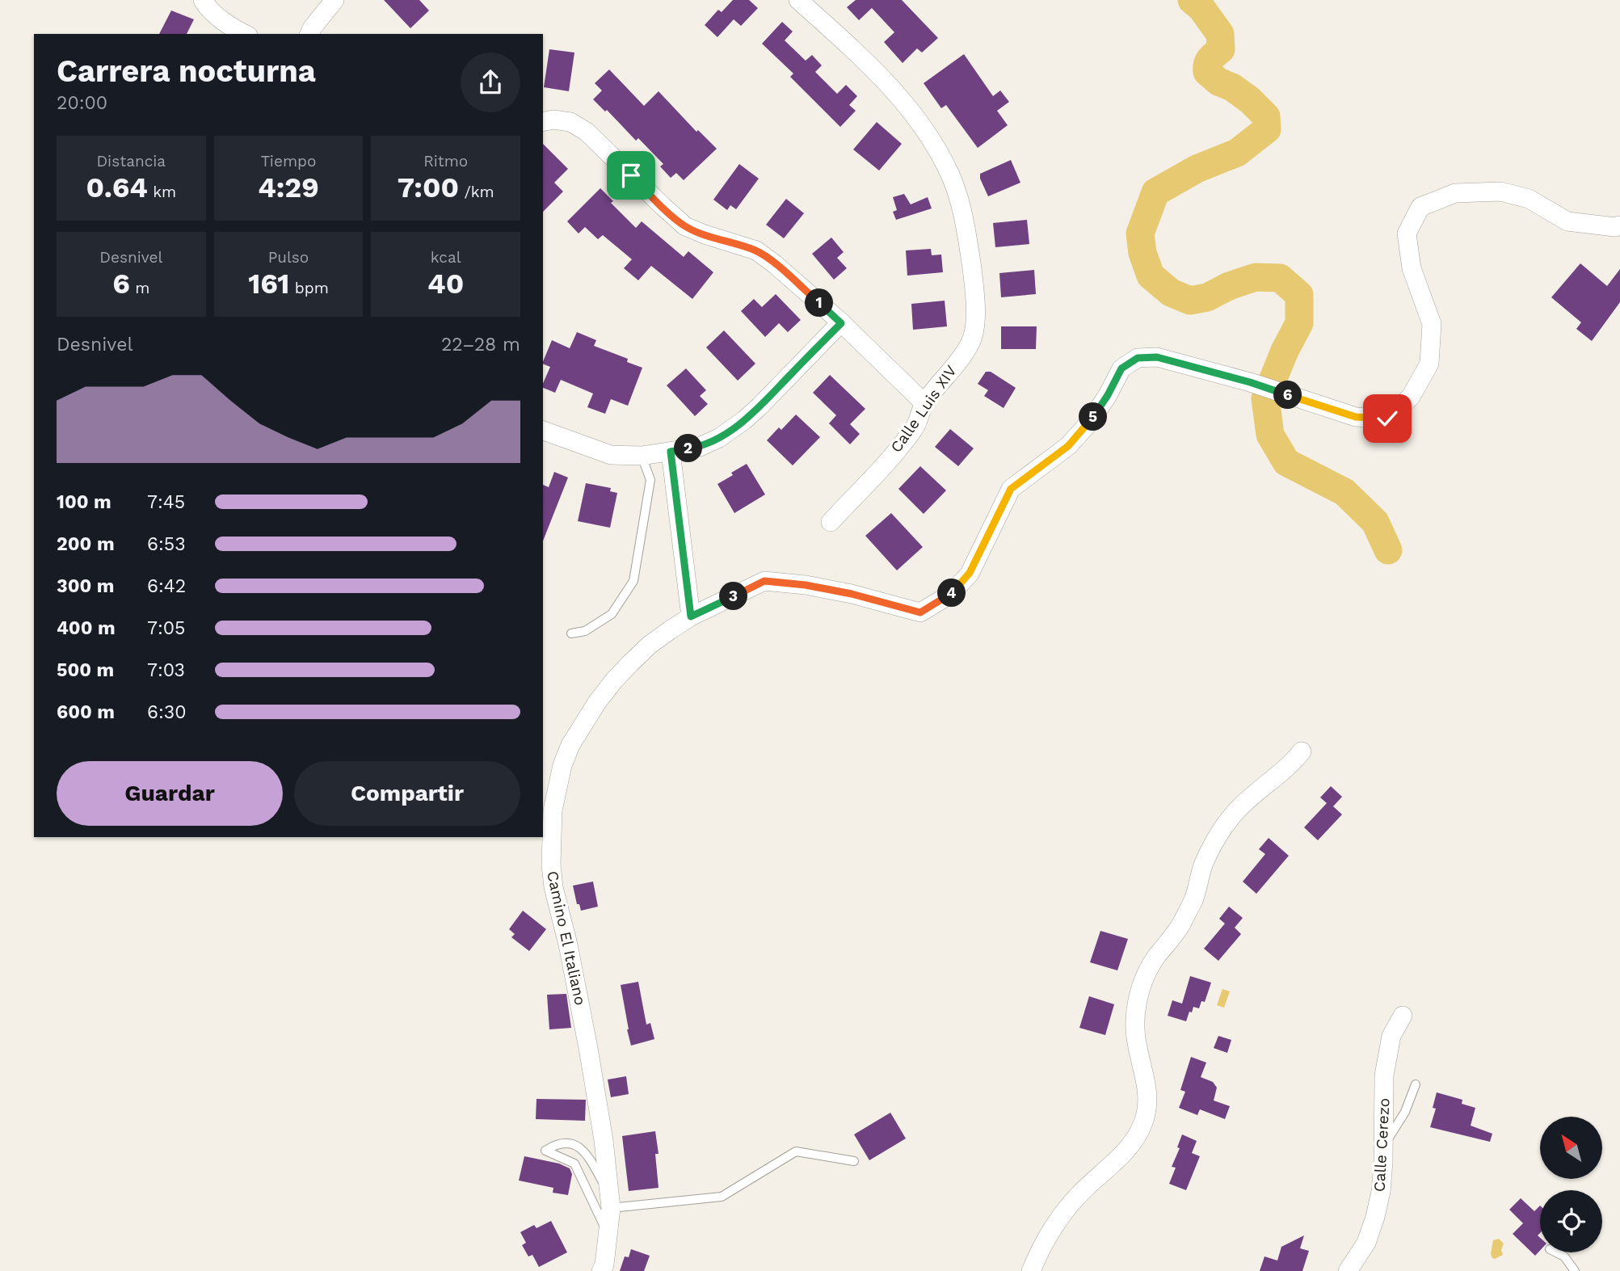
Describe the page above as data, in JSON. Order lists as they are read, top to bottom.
{
  "streets": {
    "street": ["Calle Luis XIV", "Camino El Italiano", "Calle Cerezo"]
  },
  "north": "top left",
  "page": {
    "heading": ["Carrera nocturna", "20:00"],
    "stats": [
      ["Distancia", "0.64 km"],
      ["Tiempo", "4:29"],
      ["Ritmo", "7:00 /km"],
      ["Desnivel", "6 m"],
      ["Pulso", "161 bpm"],
      ["kcal", "40"]
    ],
    "pins": [
      "1",
      "6",
      "5",
      "2",
      "4",
      "3"
    ],
    "chart": ["Desnivel", "22–28 m"],
    "list": [
      {
        "name": "100 m",
        "note": "7:45"
      },
      {
        "name": "200 m",
        "note": "6:53"
      },
      {
        "name": "300 m",
        "note": "6:42"
      },
      {
        "name": "400 m",
        "note": "7:05"
      },
      {
        "name": "500 m",
        "note": "7:03"
      },
      {
        "name": "600 m",
        "note": "6:30"
      }
    ],
    "buttons": ["Guardar", "Compartir"]
  }
}
